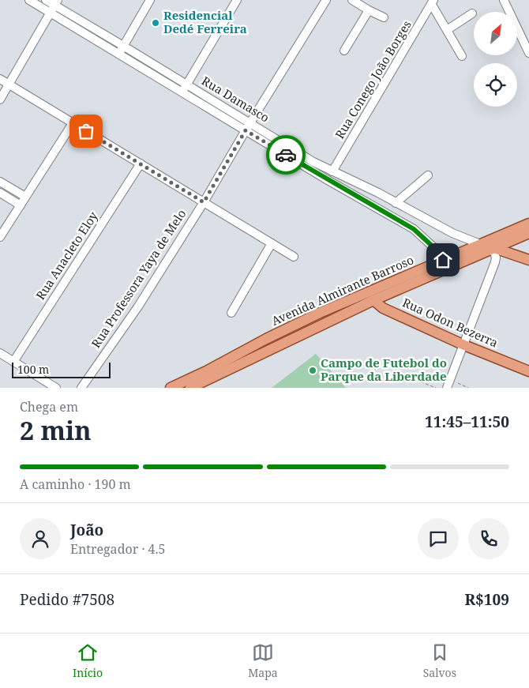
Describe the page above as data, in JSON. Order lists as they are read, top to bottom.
{
  "streets": {
    "main road": ["Avenida Almirante Barroso", "Rua Odon Bezerra"],
    "street": [
      "Rua Conego João Borges",
      "Rua Damasco",
      "Rua Anacleto Eloy",
      "Rua Professora Yaya de Melo"
    ]
  },
  "crossings": [
    ["Rua Conego João Borges", "Rua Damasco"],
    ["Rua Damasco", "Rua Professora Yaya de Melo"],
    ["Rua Damasco", "Avenida Almirante Barroso"],
    ["Avenida Almirante Barroso", "Rua Odon Bezerra"]
  ],
  "places": ["Residencial Dedé Ferreira", "Campo de Futebol do Parque da Liberdade"],
  "scale_bar": "100 m",
  "north": "top right",
  "page": {
    "scale": "100 m",
    "heading": ["2 min", "Chega em", "11:45–11:50"],
    "panel": [
      "João",
      "Entregador · 4.5",
      "Pedido #7508",
      "R$109"
    ],
    "bar": "A caminho · 190 m",
    "tabs": ["Início", "Mapa", "Salvos"]
  }
}
